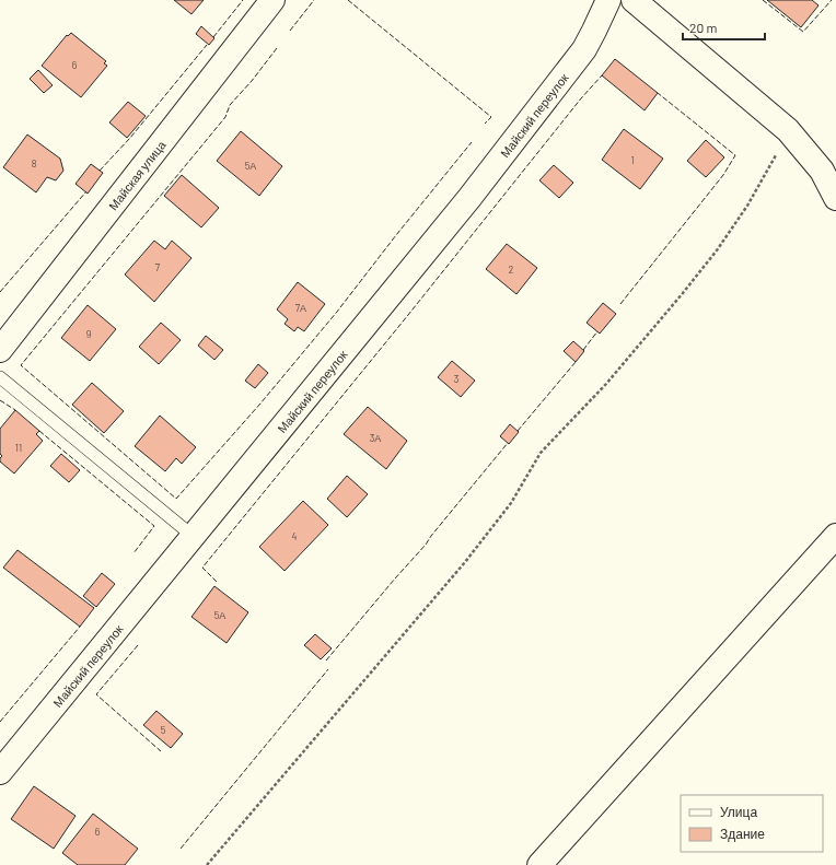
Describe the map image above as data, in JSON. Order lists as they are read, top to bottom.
{
  "streets": {
    "street": ["Майский переулок", "Майская улица"]
  },
  "house_numbers": [
    "6",
    "1",
    "8",
    "5А",
    "7",
    "2",
    "7А",
    "9",
    "3",
    "3А",
    "11",
    "4",
    "5А",
    "5",
    "6"
  ],
  "legend": ["Улица", "Здание"],
  "scale_bar": "20 m"
}
